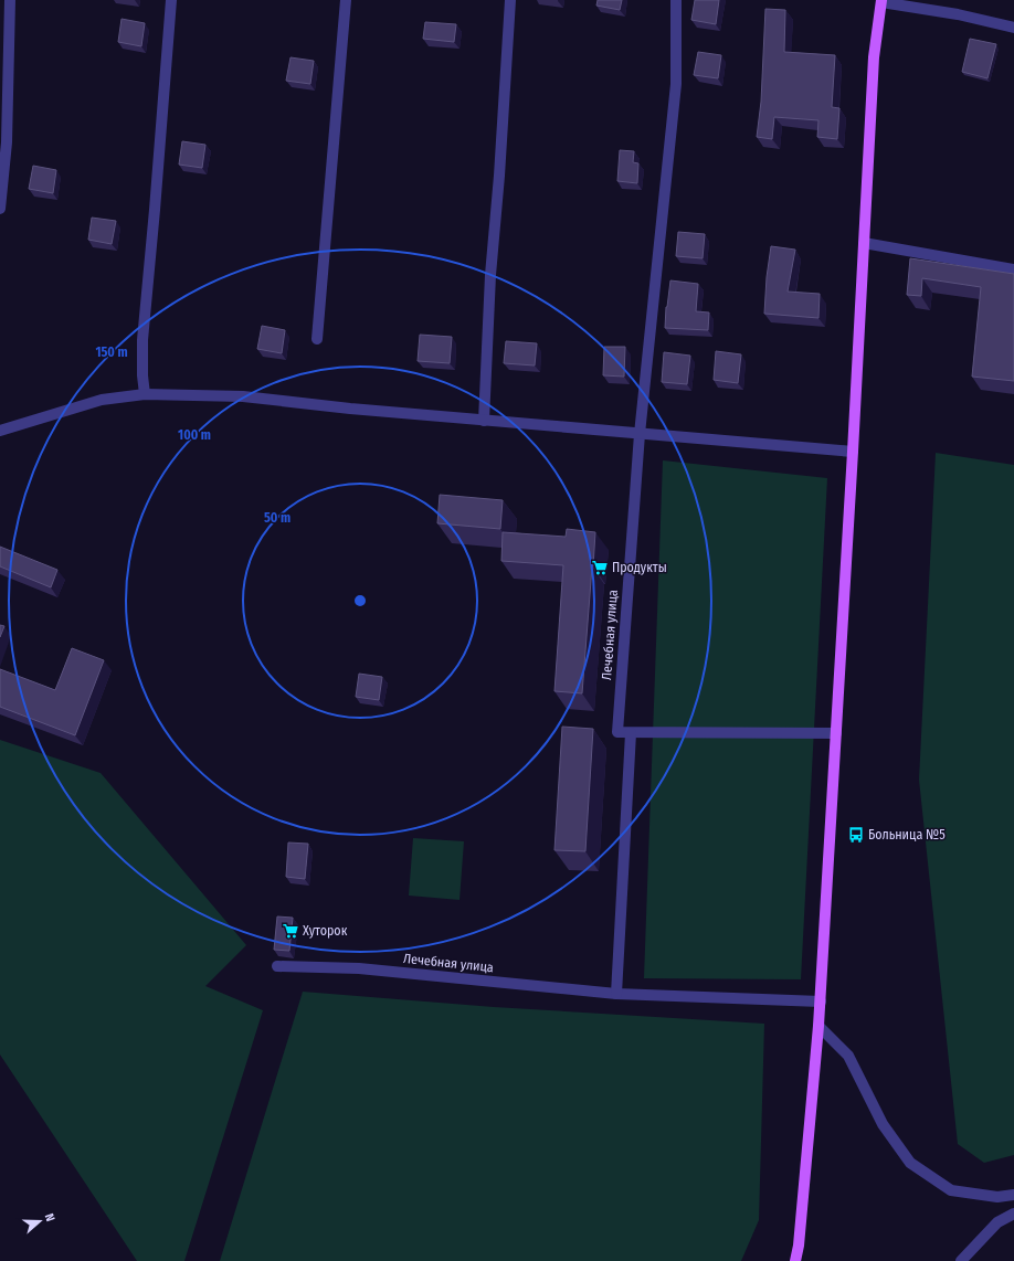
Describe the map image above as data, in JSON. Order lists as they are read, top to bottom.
{
  "streets": {
    "street": ["Лечебная улица"]
  },
  "places": {
    "supermarket": ["Продукты", "Хуторок"],
    "bus stop": ["Больница №5"]
  },
  "north": "right",
  "rings": ["150 m", "100 m", "50 m"]
}
